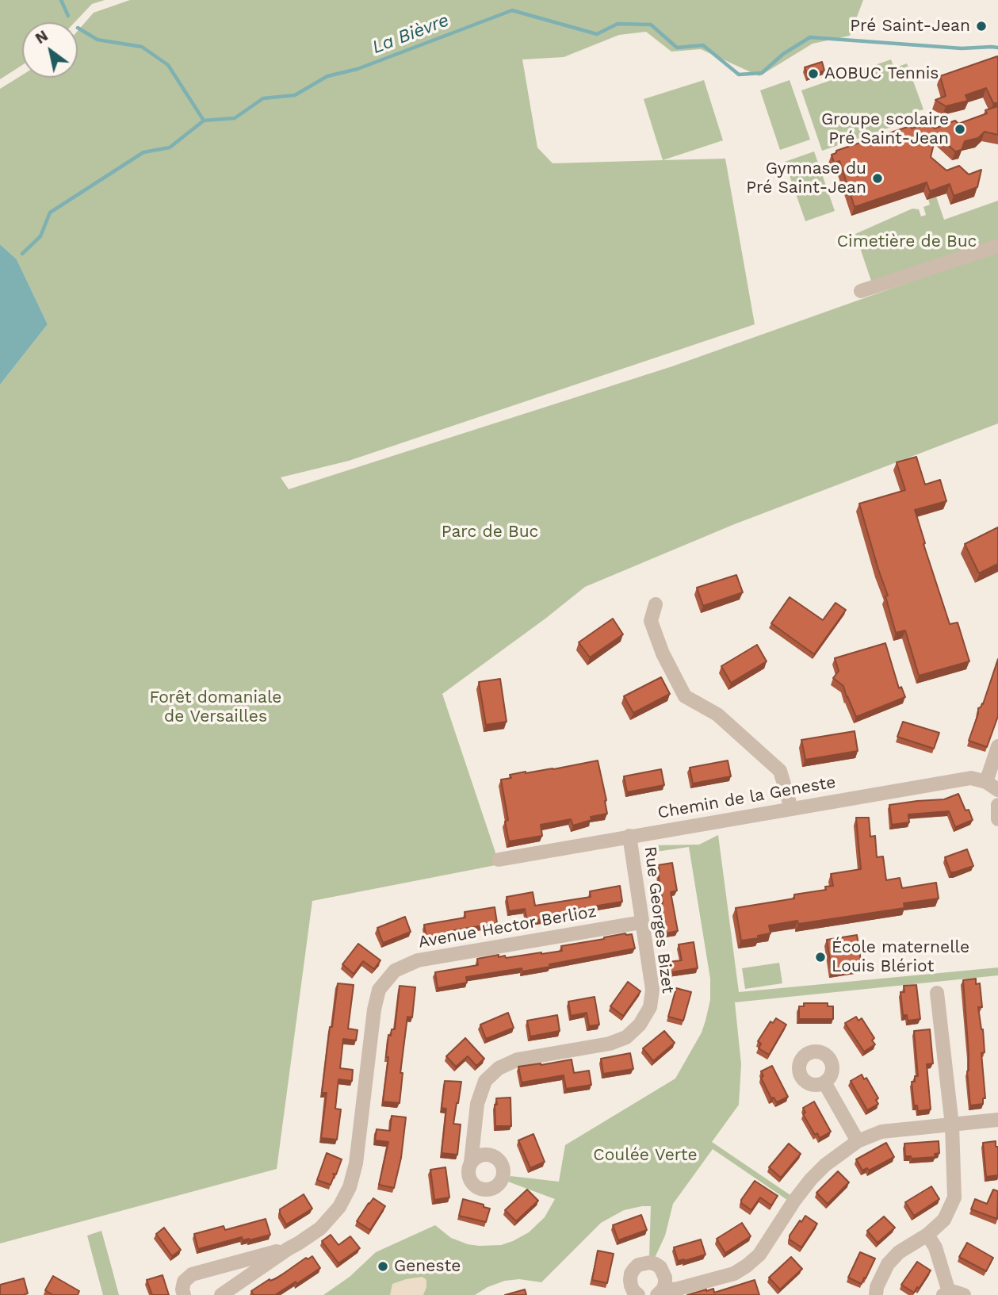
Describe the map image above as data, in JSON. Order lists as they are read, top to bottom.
{
  "streets": {
    "street": ["Chemin de la Geneste", "Rue Georges Bizet", "Avenue Hector Berlioz"]
  },
  "crossings": [
    ["Chemin de la Geneste", "Rue Georges Bizet"],
    ["Rue Georges Bizet", "Avenue Hector Berlioz"]
  ],
  "water": ["La Bièvre"],
  "parks": [
    "Cimetière de Buc",
    "Parc de Buc",
    "Forêt domaniale de Versailles",
    "Coulée Verte"
  ],
  "places": [
    "Pré Saint-Jean",
    "AOBUC Tennis",
    "Groupe scolaire Pré Saint-Jean",
    "Gymnase du Pré Saint-Jean",
    "École maternelle Louis Blériot",
    "Geneste"
  ],
  "north": "top left"
}
